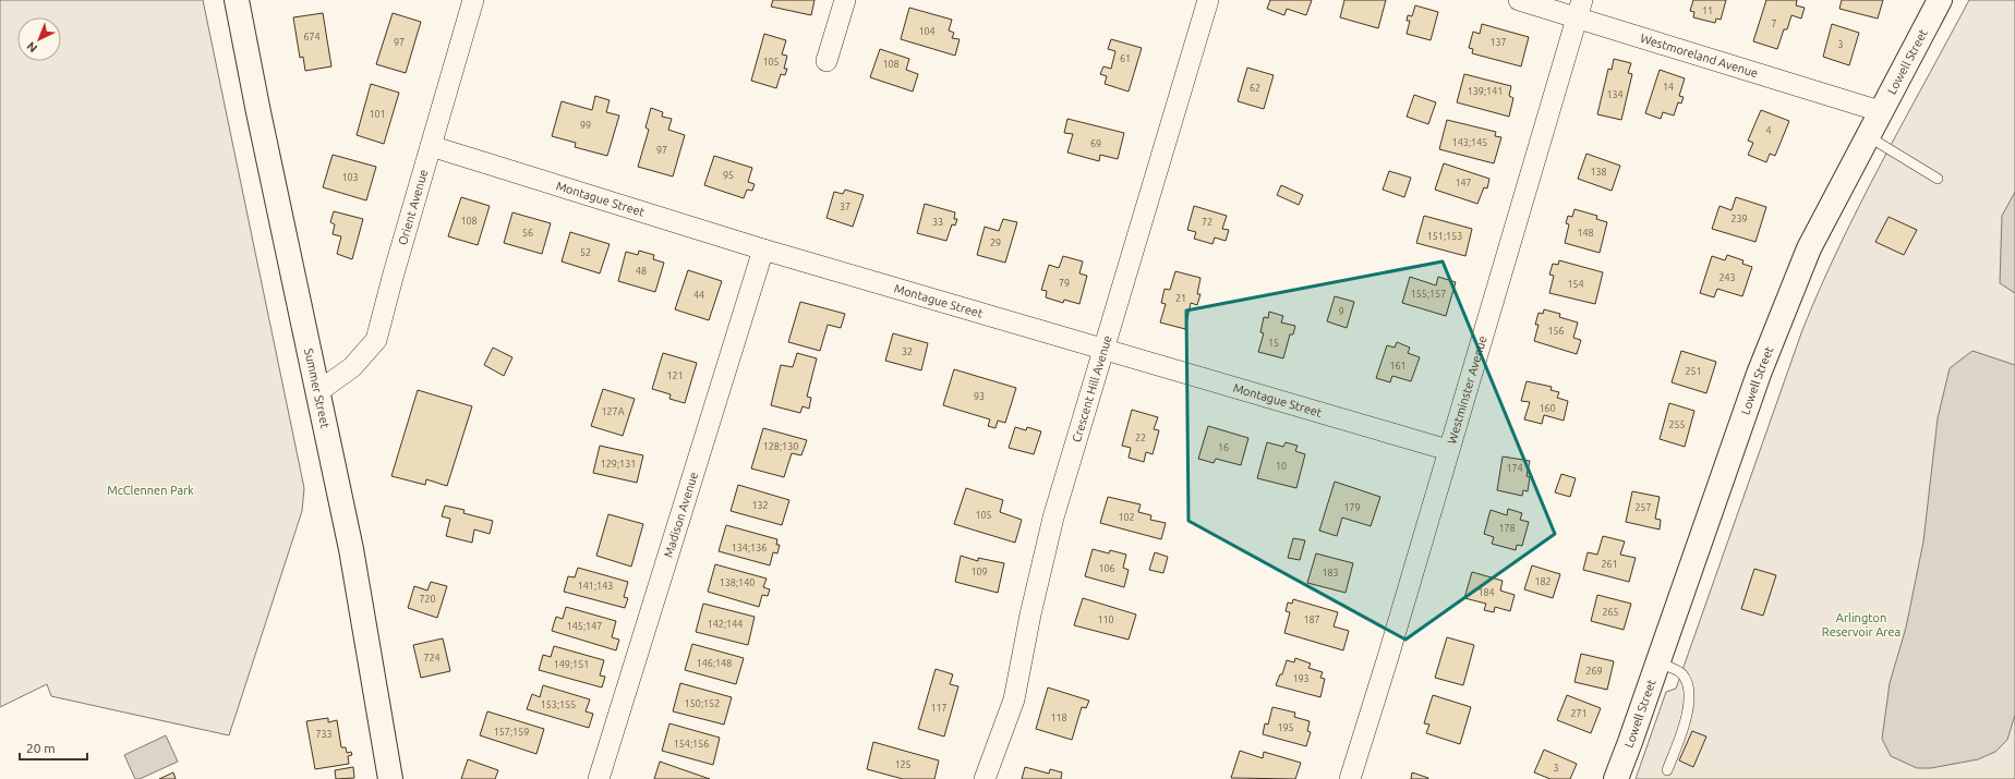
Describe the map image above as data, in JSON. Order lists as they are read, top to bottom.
{
  "streets": {
    "main road": ["Lowell Street", "Summer Street"],
    "street": [
      "Westmoreland Avenue",
      "Montague Street",
      "Orient Avenue",
      "Crescent Hill Avenue",
      "Westminster Avenue",
      "Madison Avenue"
    ]
  },
  "crossings": [
    ["Westmoreland Avenue", "Lowell Street"],
    ["Westmoreland Avenue", "Westminster Avenue"],
    ["Montague Street", "Orient Avenue"],
    ["Montague Street", "Crescent Hill Avenue"],
    ["Montague Street", "Westminster Avenue"],
    ["Montague Street", "Madison Avenue"],
    ["Orient Avenue", "Summer Street"]
  ],
  "parks": ["McClennen Park", "Arlington Reservoir Area"],
  "house_numbers": [
    "11",
    "7",
    "104",
    "674",
    "97",
    "137",
    "3",
    "61",
    "105",
    "108",
    "14",
    "62",
    "139;141",
    "134",
    "101",
    "99",
    "4",
    "143;145",
    "69",
    "97",
    "138",
    "95",
    "103",
    "147",
    "37",
    "239",
    "108",
    "33",
    "72",
    "56",
    "148",
    "151;153",
    "29",
    "52",
    "48",
    "243",
    "79",
    "154",
    "155;157",
    "44",
    "21",
    "9",
    "156",
    "15",
    "32",
    "161",
    "251",
    "121",
    "93",
    "160",
    "127A",
    "255",
    "22",
    "128;130",
    "16",
    "129;131",
    "10",
    "174",
    "132",
    "179",
    "257",
    "105",
    "102",
    "178",
    "134;136",
    "261",
    "106",
    "109",
    "183",
    "182",
    "138;140",
    "141;143",
    "184",
    "720",
    "265",
    "110",
    "187",
    "142;144",
    "145;147",
    "724",
    "146;148",
    "149;151",
    "269",
    "193",
    "150;152",
    "153;155",
    "117",
    "271",
    "118",
    "195",
    "157;159",
    "733",
    "154;156",
    "125",
    "3"
  ],
  "scale_bar": "20 m",
  "north": "bottom left"
}
